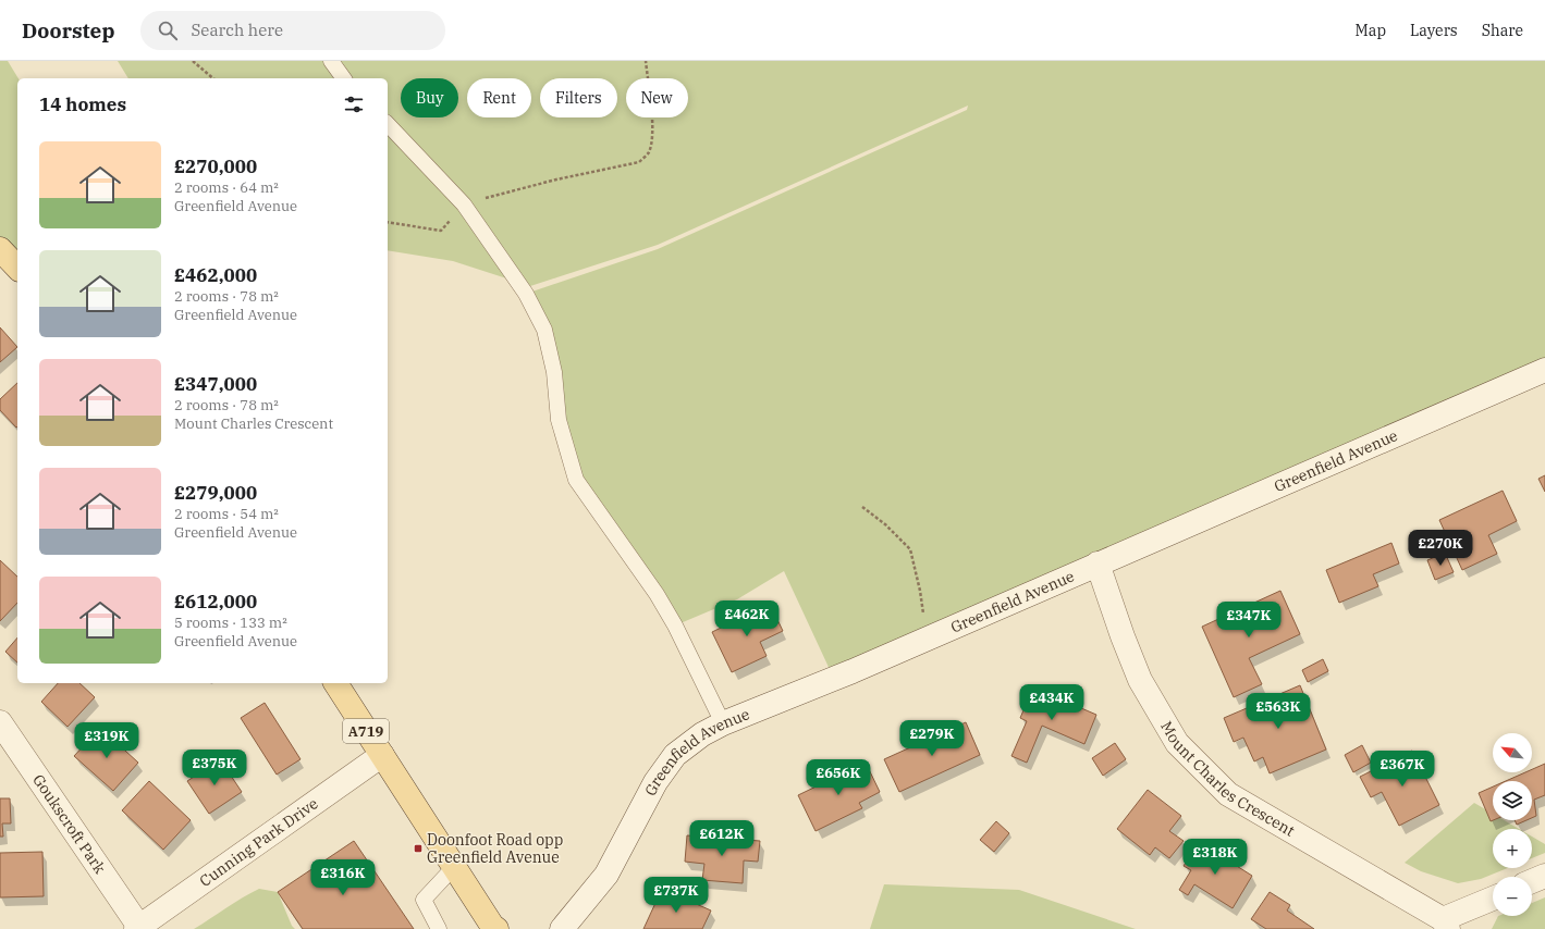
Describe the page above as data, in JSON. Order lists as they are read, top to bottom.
{
  "streets": {
    "main road": ["A719"],
    "street": [
      "Greenfield Avenue",
      "Mount Charles Crescent",
      "Goukscroft Park",
      "Cunning Park Drive"
    ]
  },
  "crossings": [
    ["Greenfield Avenue", "Mount Charles Crescent"],
    ["A719", "Cunning Park Drive"],
    ["Goukscroft Park", "Cunning Park Drive"]
  ],
  "places": {
    "transit": ["Doonfoot Road opp Greenfield Avenue"]
  },
  "north": "top left",
  "page": {
    "header": "Doorstep",
    "search": "Search here",
    "nav": ["Map", "Layers", "Share"],
    "chip": [
      "Buy",
      "Rent",
      "Filters",
      "New"
    ],
    "heading": "14 homes",
    "list": [
      {
        "name": "£270,000",
        "note": "2 rooms · 64 m² · Greenfield Avenue"
      },
      {
        "name": "£462,000",
        "note": "2 rooms · 78 m² · Greenfield Avenue"
      },
      {
        "name": "£347,000",
        "note": "2 rooms · 78 m² · Mount Charles Crescent"
      },
      {
        "name": "£279,000",
        "note": "2 rooms · 54 m² · Greenfield Avenue"
      },
      {
        "name": "£612,000",
        "note": "5 rooms · 133 m² · Greenfield Avenue"
      }
    ],
    "price": [
      "£270K",
      "£462K",
      "£347K",
      "£434K",
      "£563K",
      "£279K",
      "£319K",
      "£375K",
      "£367K",
      "£656K",
      "£612K",
      "£318K",
      "£316K",
      "£737K"
    ],
    "map_buttons": ["+", "−"]
  }
}
